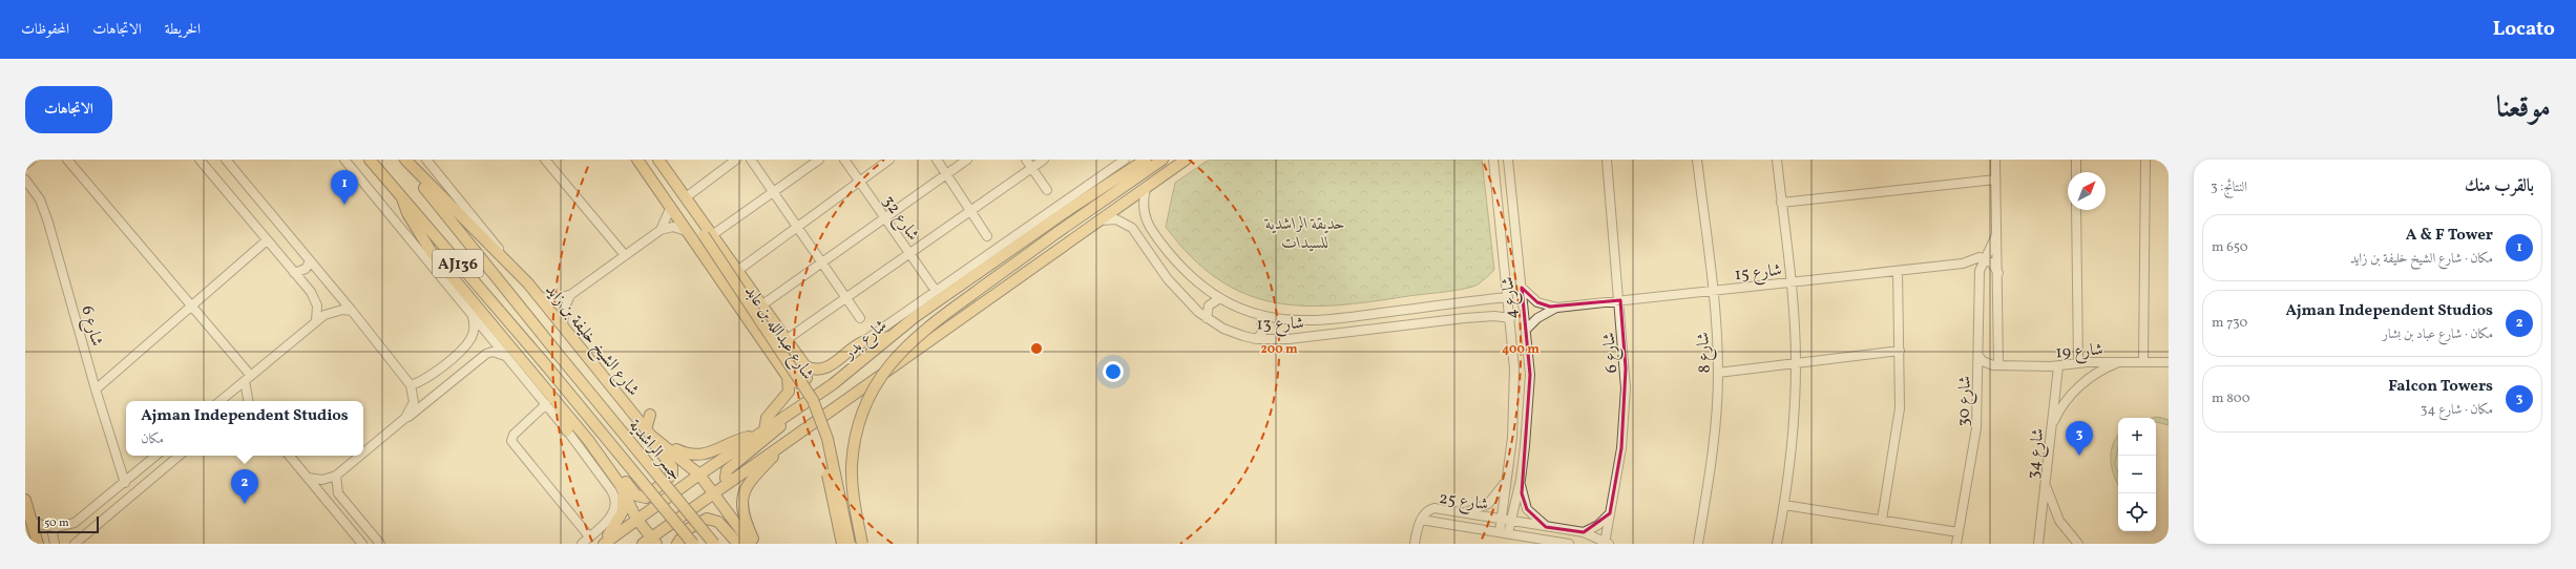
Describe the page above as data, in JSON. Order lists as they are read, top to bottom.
{
  "streets": {
    "main road": [
      "AJ136",
      "شارع عبدالله بن عابد",
      "شارع بدر",
      "شارع الشيخ خليفة بن زايد",
      "جسر الراشدية"
    ],
    "street": [
      "شارع 32",
      "شارع 15",
      "شارع 4",
      "شارع 13",
      "شارع 6",
      "شارع 19",
      "شارع 8",
      "شارع 30",
      "شارع 34",
      "شارع 25"
    ]
  },
  "crossings": [
    ["AJ136", "جسر الراشدية"],
    ["شارع 15", "شارع 4"],
    ["شارع 15", "شارع 6"],
    ["شارع 15", "شارع 8"],
    ["شارع 15", "شارع 30"],
    ["شارع 4", "شارع 13"],
    ["شارع 4", "شارع 25"],
    ["شارع 6", "شارع 25"],
    ["شارع عبدالله بن عابد", "شارع بدر"],
    ["شارع بدر", "شارع الشيخ خليفة بن زايد"],
    ["شارع 19", "شارع 34"]
  ],
  "parks": ["حديقة الراشدية للسيدات"],
  "scale_bar": "50 m",
  "north": "top right",
  "page": {
    "header": "Locato",
    "nav": ["الخريطة", "الاتجاهات", "المحفوظات"],
    "title": "موقعنا",
    "buttons": "الاتجاهات",
    "heading": ["بالقرب منك", "النتائج: 3"],
    "pins": ["1", "3", "2"],
    "list": [
      {
        "mark": "1",
        "name": "A & F Tower",
        "note": "مكان · شارع الشيخ خليفة بن زايد",
        "value": "650 m"
      },
      {
        "mark": "2",
        "name": "Ajman Independent Studios",
        "note": "مكان · شارع عباد بن بشار",
        "value": "730 m"
      },
      {
        "mark": "3",
        "name": "Falcon Towers",
        "note": "مكان · شارع 34",
        "value": "800 m"
      }
    ],
    "popup": ["Ajman Independent Studios", "مكان"],
    "map_buttons": ["+", "−"],
    "scale": "50 m"
  },
  "rings": ["200 m", "400 m"]
}
